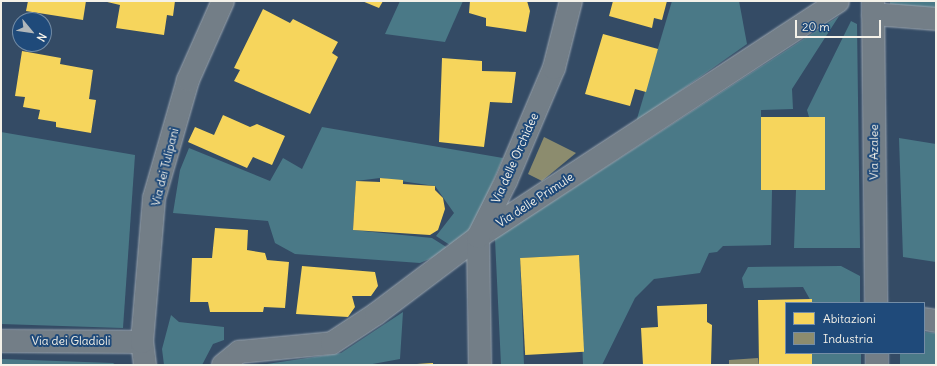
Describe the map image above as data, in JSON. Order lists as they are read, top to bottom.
{
  "streets": {
    "street": [
      "Via Azalee",
      "Via delle Orchidee",
      "Via dei Tulipani",
      "Via delle Primule",
      "Via dei Gladioli"
    ]
  },
  "crossings": [
    ["Via delle Orchidee", "Via delle Primule"],
    ["Via dei Tulipani", "Via dei Gladioli"]
  ],
  "legend": ["Abitazioni", "Industria"],
  "scale_bar": "20 m",
  "north": "bottom right"
}
